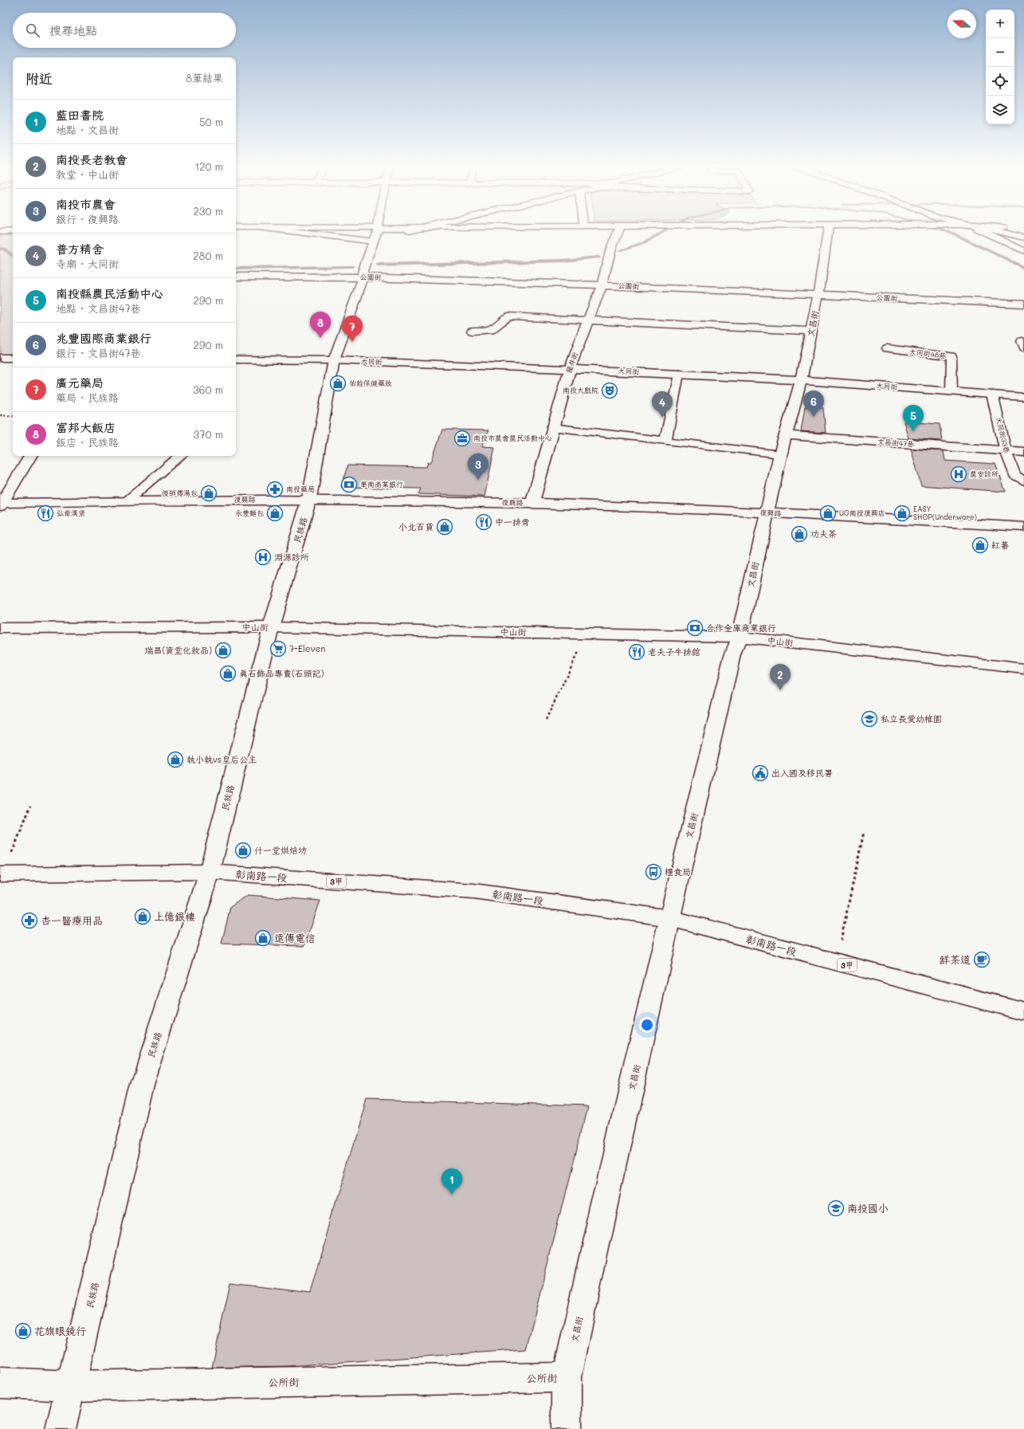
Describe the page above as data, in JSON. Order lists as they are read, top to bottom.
{
  "streets": {
    "street": [
      "公園街",
      "文昌街",
      "大同街",
      "龍井街",
      "文昌街47巷",
      "復興路",
      "民族路",
      "中山街",
      "彰南路一段",
      "3甲",
      "公所街"
    ],
    "lane": ["大同街48巷", "大同街33巷"]
  },
  "crossings": [
    ["公園街", "文昌街"],
    ["公園街", "龍井街"],
    ["公園街", "民族路"],
    ["文昌街", "大同街"],
    ["文昌街", "文昌街47巷"],
    ["文昌街", "復興路"],
    ["文昌街", "中山街"],
    ["文昌街", "彰南路一段"],
    ["文昌街", "公所街"],
    ["大同街48巷", "大同街"],
    ["大同街", "龍井街"],
    ["大同街", "大同街33巷"],
    ["大同街", "民族路"],
    ["龍井街", "復興路"],
    ["大同街33巷", "文昌街47巷"],
    ["復興路", "民族路"],
    ["民族路", "中山街"],
    ["民族路", "彰南路一段"],
    ["民族路", "公所街"]
  ],
  "places": {
    "shop": [
      "佑銓保健藥妝",
      "傻師傅湯包",
      "永豐麵包",
      "UG南投復興店",
      "EASY SHOP(Underware)",
      "小北百貨",
      "功夫茶",
      "紅蕃",
      "瑞昌(資堂化妝品)",
      "真石飾品專賣(石頭記)",
      "執小執vs皇后公主",
      "什一堂烘焙坊",
      "上億銀樓",
      "遠傳電信",
      "花旗眼鏡行"
    ],
    "theatre": ["南投大戲院"],
    "office": ["南投市農會農民活動中心"],
    "hospital": ["農安診所", "淵源診所"],
    "bank": ["華南商業銀行", "合作金庫商業銀行"],
    "pharmacy": ["南投藥局", "杏一醫療用品"],
    "restaurant": ["弘爺漢堡", "中一排骨", "老夫子牛排館"],
    "supermarket": ["7-Eleven"],
    "school or university": ["私立長愛幼稚園", "南投國小"],
    "public building": ["出入國及移民署"],
    "bus stop": ["糧食局"],
    "cafe": ["鮮茶道"]
  },
  "north": "left",
  "page": {
    "map_buttons": ["+", "−"],
    "search": "搜尋地點",
    "heading": ["附近", "8筆結果"],
    "list": [
      {
        "mark": "1",
        "name": "藍田書院",
        "note": "地點 · 文昌街",
        "value": "50 m"
      },
      {
        "mark": "2",
        "name": "南投長老教會",
        "note": "教堂 · 中山街",
        "value": "120 m"
      },
      {
        "mark": "3",
        "name": "南投市農會",
        "note": "銀行 · 復興路",
        "value": "230 m"
      },
      {
        "mark": "4",
        "name": "普方精舍",
        "note": "寺廟 · 大同街",
        "value": "280 m"
      },
      {
        "mark": "5",
        "name": "南投縣農民活動中心",
        "note": "地點 · 文昌街47巷",
        "value": "290 m"
      },
      {
        "mark": "6",
        "name": "兆豐國際商業銀行",
        "note": "銀行 · 文昌街47巷",
        "value": "290 m"
      },
      {
        "mark": "7",
        "name": "廣元藥局",
        "note": "藥局 · 民族路",
        "value": "360 m"
      },
      {
        "mark": "8",
        "name": "富邦大飯店",
        "note": "飯店 · 民族路",
        "value": "370 m"
      }
    ],
    "pins": [
      "8",
      "7",
      "6",
      "4",
      "5",
      "3",
      "2",
      "1"
    ]
  }
}
